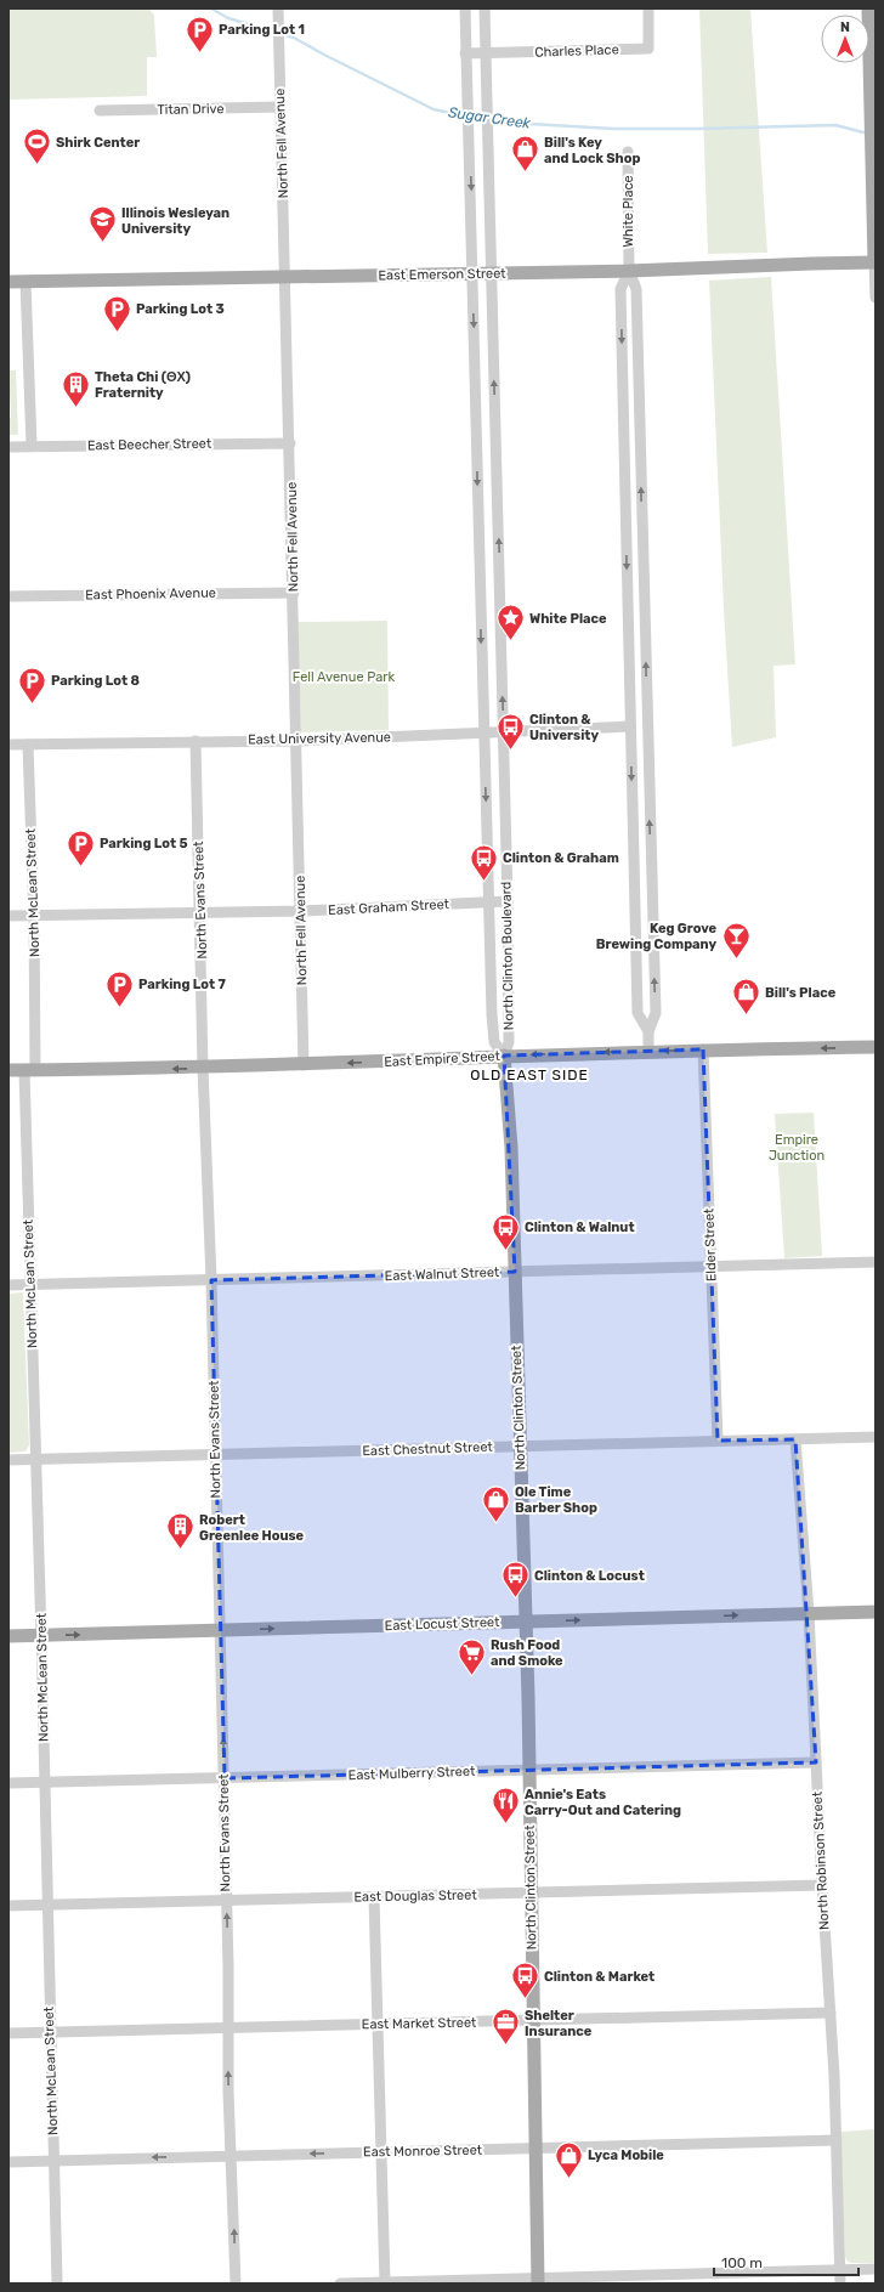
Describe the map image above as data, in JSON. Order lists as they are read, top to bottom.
{
  "streets": {
    "main road": [
      "East Emerson Street",
      "East Empire Street",
      "North Clinton Street",
      "East Locust Street"
    ],
    "street": [
      "Charles Place",
      "Titan Drive",
      "North Fell Avenue",
      "White Place",
      "East Beecher Street",
      "East Phoenix Avenue",
      "East University Avenue",
      "North McLean Street",
      "North Evans Street",
      "East Graham Street",
      "North Clinton Boulevard",
      "Elder Street",
      "East Walnut Street",
      "East Chestnut Street",
      "East Mulberry Street",
      "North Robinson Street",
      "East Douglas Street",
      "East Market Street",
      "East Monroe Street"
    ]
  },
  "crossings": [
    ["Charles Place", "North Clinton Boulevard"],
    ["Titan Drive", "North Fell Avenue"],
    ["North Fell Avenue", "East Emerson Street"],
    ["North Fell Avenue", "East Beecher Street"],
    ["North Fell Avenue", "East Phoenix Avenue"],
    ["North Fell Avenue", "East University Avenue"],
    ["North Fell Avenue", "East Graham Street"],
    ["North Fell Avenue", "East Empire Street"],
    ["White Place", "East Emerson Street"],
    ["White Place", "East University Avenue"],
    ["White Place", "East Empire Street"],
    ["East Emerson Street", "North Clinton Boulevard"],
    ["East University Avenue", "North McLean Street"],
    ["East University Avenue", "North Evans Street"],
    ["East University Avenue", "North Clinton Boulevard"],
    ["North McLean Street", "East Graham Street"],
    ["North McLean Street", "East Empire Street"],
    ["North McLean Street", "East Walnut Street"],
    ["North McLean Street", "East Chestnut Street"],
    ["North McLean Street", "East Locust Street"],
    ["North McLean Street", "East Mulberry Street"],
    ["North McLean Street", "East Douglas Street"],
    ["North McLean Street", "East Market Street"],
    ["North McLean Street", "East Monroe Street"],
    ["North Evans Street", "East Graham Street"],
    ["North Evans Street", "East Empire Street"],
    ["North Evans Street", "East Walnut Street"],
    ["North Evans Street", "East Chestnut Street"],
    ["North Evans Street", "East Locust Street"],
    ["North Evans Street", "East Mulberry Street"],
    ["North Evans Street", "East Douglas Street"],
    ["North Evans Street", "East Market Street"],
    ["North Evans Street", "East Monroe Street"],
    ["East Graham Street", "North Clinton Boulevard"],
    ["North Clinton Boulevard", "East Empire Street"],
    ["North Clinton Boulevard", "North Clinton Street"],
    ["East Empire Street", "Elder Street"],
    ["East Empire Street", "North Clinton Street"],
    ["Elder Street", "East Walnut Street"],
    ["Elder Street", "East Chestnut Street"],
    ["East Walnut Street", "North Clinton Street"],
    ["North Clinton Street", "East Chestnut Street"],
    ["North Clinton Street", "East Locust Street"],
    ["North Clinton Street", "East Mulberry Street"],
    ["North Clinton Street", "East Douglas Street"],
    ["North Clinton Street", "East Market Street"],
    ["North Clinton Street", "East Monroe Street"],
    ["East Chestnut Street", "North Robinson Street"],
    ["East Locust Street", "North Robinson Street"],
    ["East Mulberry Street", "North Robinson Street"],
    ["North Robinson Street", "East Douglas Street"],
    ["North Robinson Street", "East Market Street"],
    ["North Robinson Street", "East Monroe Street"]
  ],
  "one_way": ["East Empire Street", "East Locust Street", "East Monroe Street"],
  "districts": ["OLD EAST SIDE"],
  "water": ["Sugar Creek"],
  "parks": ["Fell Avenue Park", "Empire Junction"],
  "places": {
    "parking": [
      "Parking Lot 1",
      "Parking Lot 3",
      "Parking Lot 8",
      "Parking Lot 5",
      "Parking Lot 7"
    ],
    "sports": ["Shirk Center"],
    "shop": [
      "Bill's Key and Lock Shop",
      "Bill's Place",
      "Ole Time Barber Shop",
      "Lyca Mobile"
    ],
    "school or university": ["Illinois Wesleyan University"],
    "building": ["Theta Chi (ΘΧ) Fraternity", "Robert Greenlee House"],
    "place": ["White Place"],
    "bus stop": [
      "Clinton & University",
      "Clinton & Graham",
      "Clinton & Walnut",
      "Clinton & Locust",
      "Clinton & Market"
    ],
    "bar": ["Keg Grove Brewing Company"],
    "supermarket": ["Rush Food and Smoke"],
    "restaurant": ["Annie's Eats Carry-Out and Catering"],
    "office": ["Shelter Insurance"]
  },
  "scale_bar": "100 m",
  "north": "top"
}
